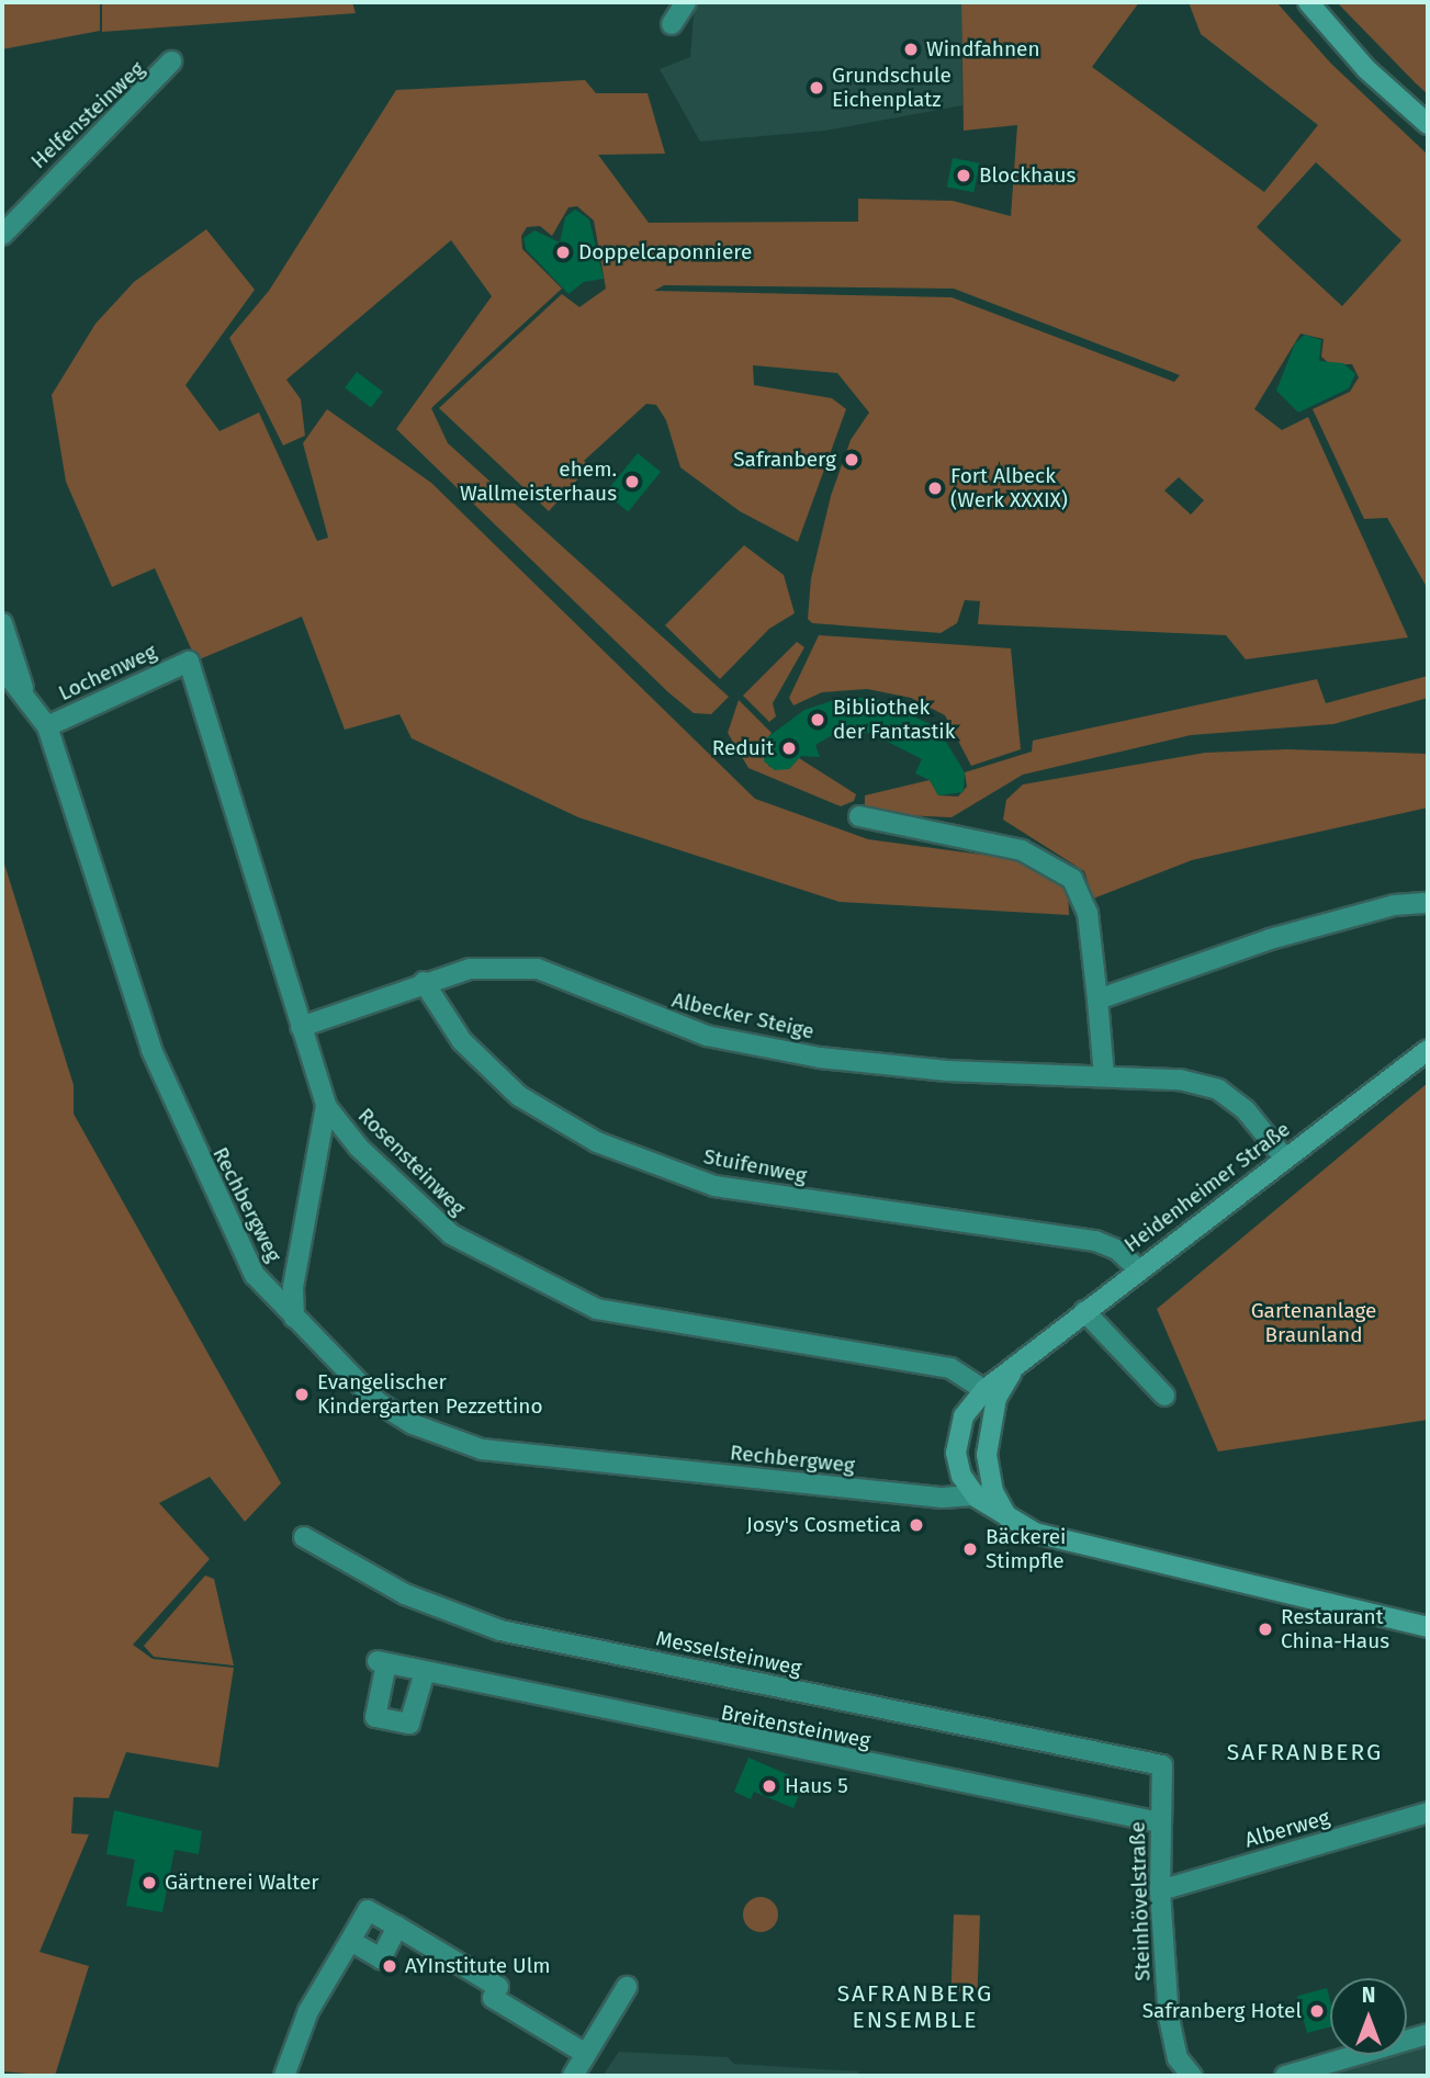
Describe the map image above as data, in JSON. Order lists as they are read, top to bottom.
{
  "streets": {
    "main road": ["Heidenheimer Straße"],
    "street": [
      "Helfensteinweg",
      "Lochenweg",
      "Albecker Steige",
      "Rosensteinweg",
      "Stuifenweg",
      "Rechbergweg",
      "Messelsteinweg",
      "Breitensteinweg",
      "Alberweg",
      "Steinhövelstraße"
    ]
  },
  "crossings": [
    ["Lochenweg", "Rosensteinweg"],
    ["Lochenweg", "Rechbergweg"],
    ["Albecker Steige", "Rosensteinweg"],
    ["Albecker Steige", "Stuifenweg"],
    ["Albecker Steige", "Heidenheimer Straße"],
    ["Rosensteinweg", "Heidenheimer Straße"],
    ["Stuifenweg", "Heidenheimer Straße"],
    ["Heidenheimer Straße", "Rechbergweg"],
    ["Messelsteinweg", "Steinhövelstraße"],
    ["Breitensteinweg", "Steinhövelstraße"],
    ["Alberweg", "Steinhövelstraße"]
  ],
  "districts": ["SAFRANBERG", "SAFRANBERG ENSEMBLE"],
  "parks": ["Gartenanlage Braunland"],
  "places": [
    "Windfahnen",
    "Grundschule Eichenplatz",
    "Blockhaus",
    "Doppelcaponniere",
    "Safranberg",
    "ehem. Wallmeisterhaus",
    "Fort Albeck (Werk XXXIX)",
    "Bibliothek der Fantastik",
    "Reduit",
    "Evangelischer Kindergarten Pezzettino",
    "Josy's Cosmetica",
    "Bäckerei Stimpfle",
    "Restaurant China-Haus",
    "Haus 5",
    "Gärtnerei Walter",
    "AYInstitute Ulm",
    "Safranberg Hotel"
  ],
  "north": "top"
}
